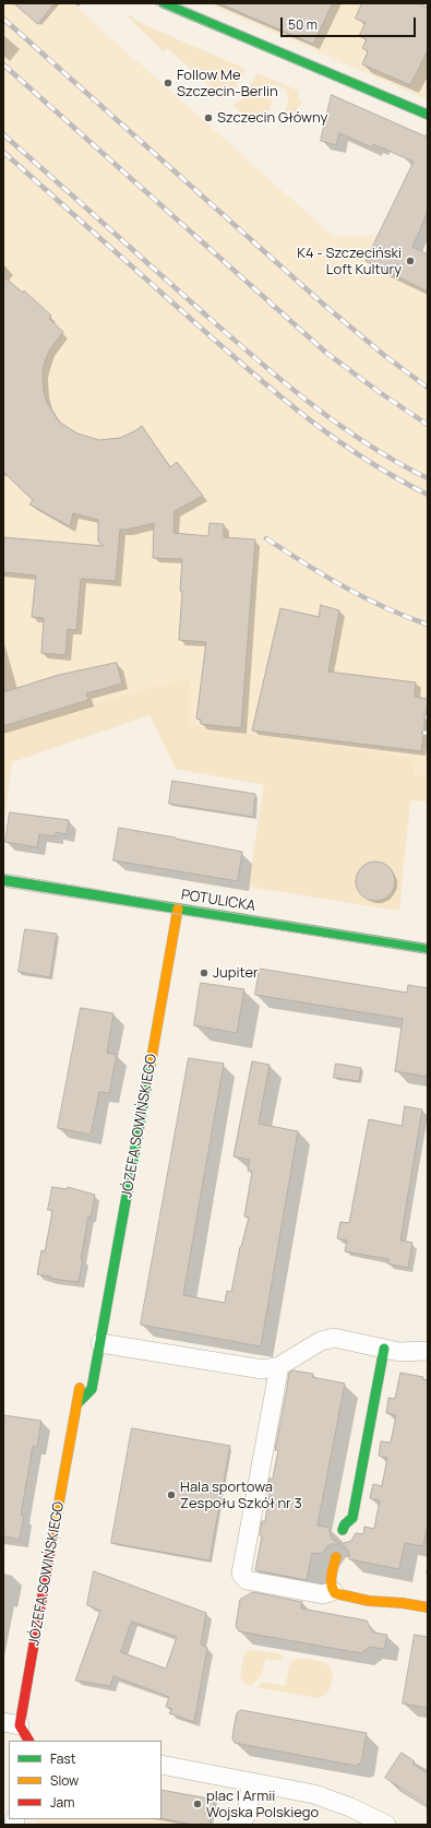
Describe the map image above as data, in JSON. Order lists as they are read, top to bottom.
{
  "streets": {
    "street": ["POTULICKA", "JÓZEFA SOWIŃSKIEGO"]
  },
  "crossings": [
    ["POTULICKA", "JÓZEFA SOWIŃSKIEGO"]
  ],
  "places": [
    "Follow Me Szczecin-Berlin",
    "Szczecin Główny",
    "K4 - Szczeciński Loft Kultury",
    "Jupiter",
    "Hala sportowa Zespołu Szkół nr 3",
    "plac I Armii Wojska Polskiego"
  ],
  "legend": ["Fast", "Slow", "Jam"],
  "scale_bar": "50 m"
}
